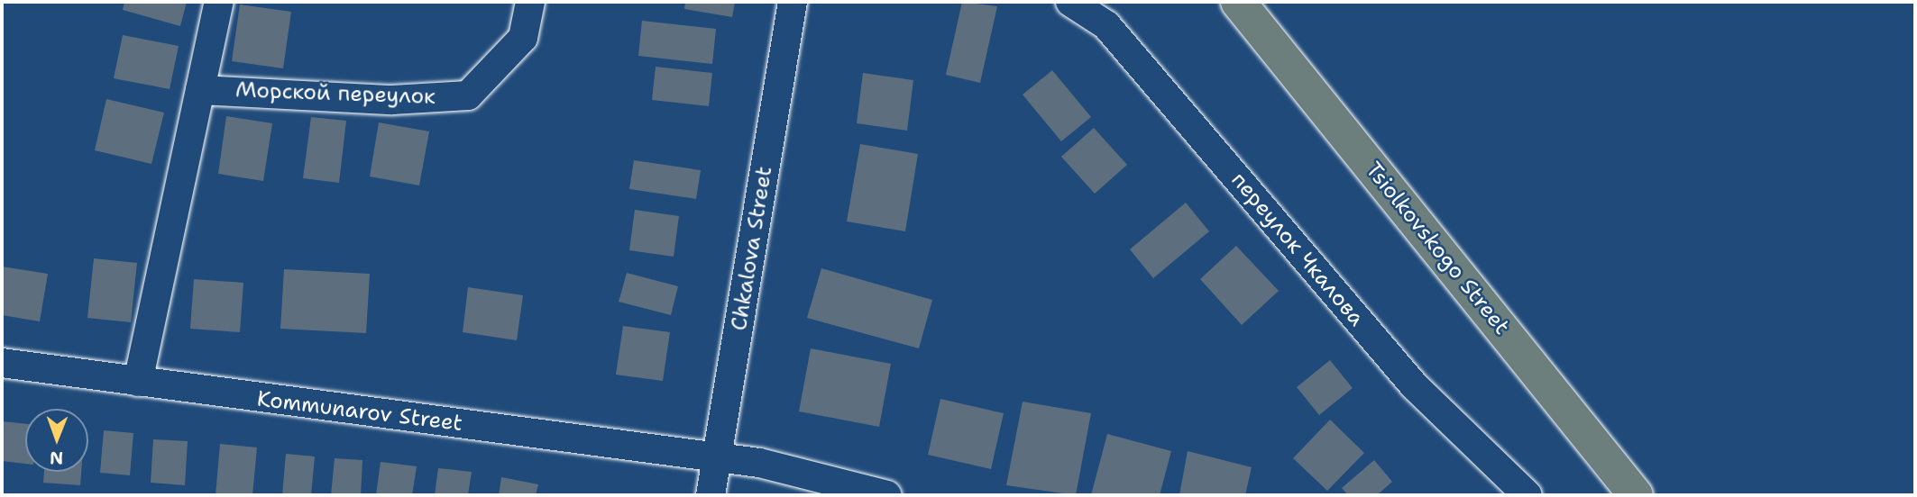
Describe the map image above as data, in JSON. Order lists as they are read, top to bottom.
{
  "streets": {
    "main road": ["Tsiolkovskogo Street"],
    "street": [
      "Морской переулок",
      "Chkalova Street",
      "переулок Чкалова",
      "Kommunarov Street"
    ]
  },
  "crossings": [
    ["Морской переулок", "Kommunarov Street"],
    ["Chkalova Street", "Kommunarov Street"]
  ],
  "north": "bottom"
}
